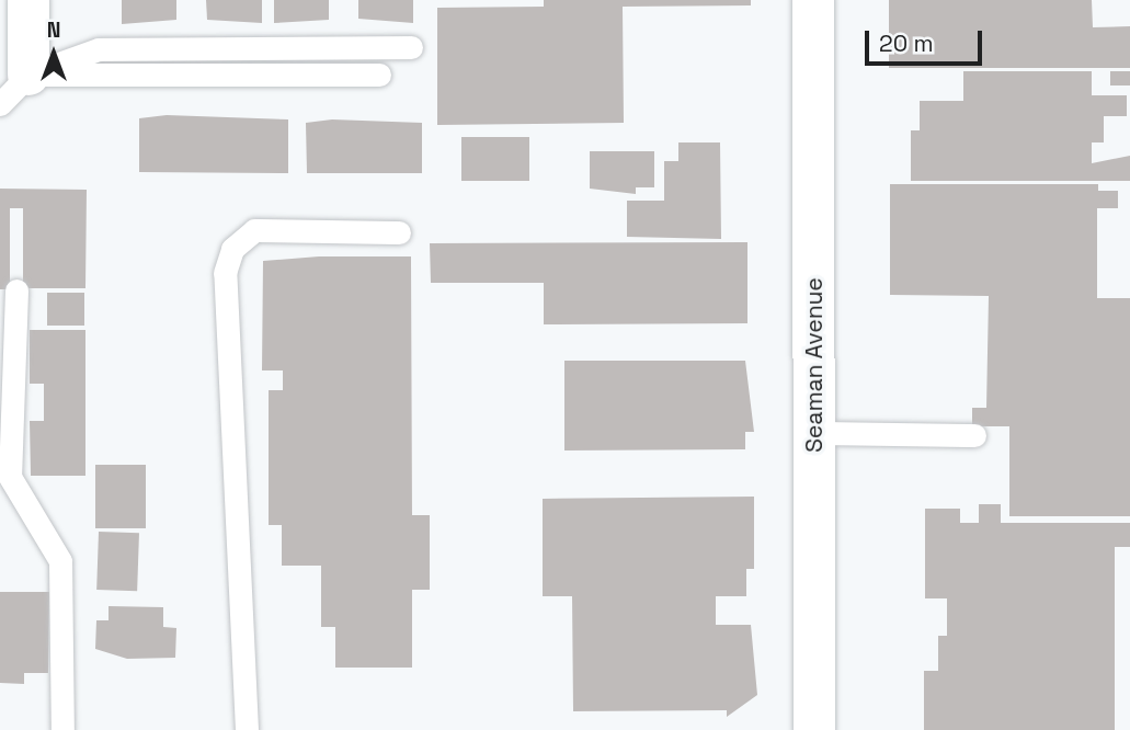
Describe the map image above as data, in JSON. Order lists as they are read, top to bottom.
{
  "streets": {
    "street": ["Seaman Avenue"]
  },
  "scale_bar": "20 m",
  "north": "top"
}
